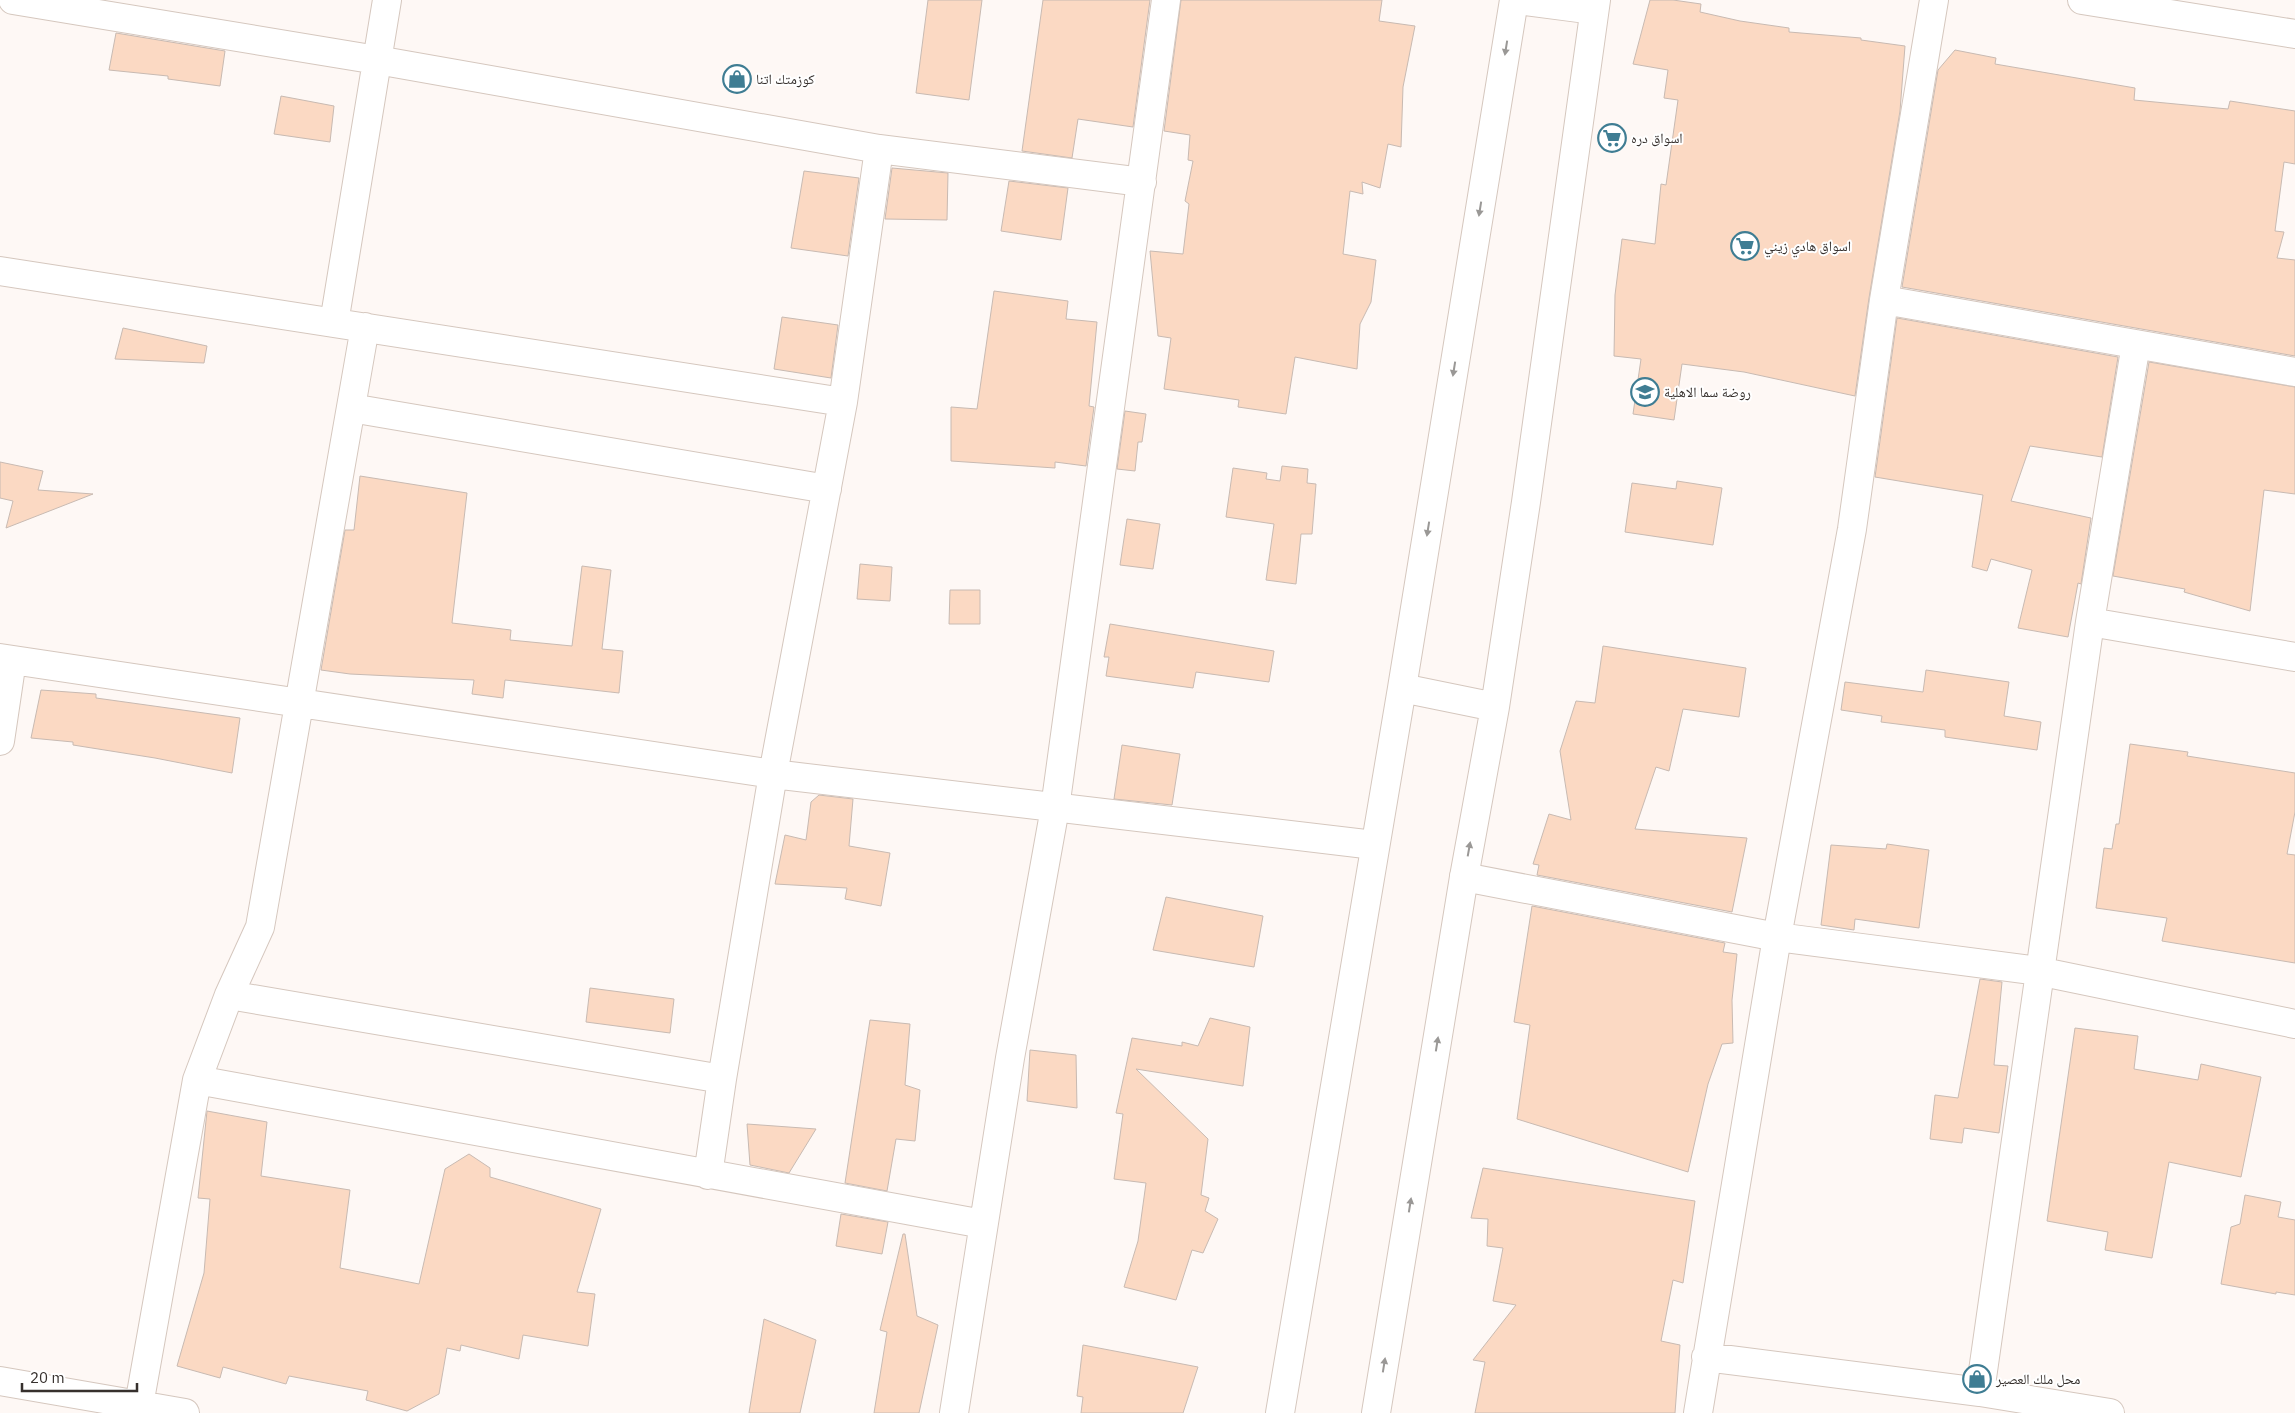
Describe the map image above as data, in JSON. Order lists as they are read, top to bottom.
{
  "places": {
    "shop": ["كوزمتك اتنا", "محل ملك العصير"],
    "supermarket": ["اسواق دره", "اسواق هادي زيني"],
    "school or university": ["روضة سما الاهلية"]
  },
  "scale_bar": "20 m"
}
